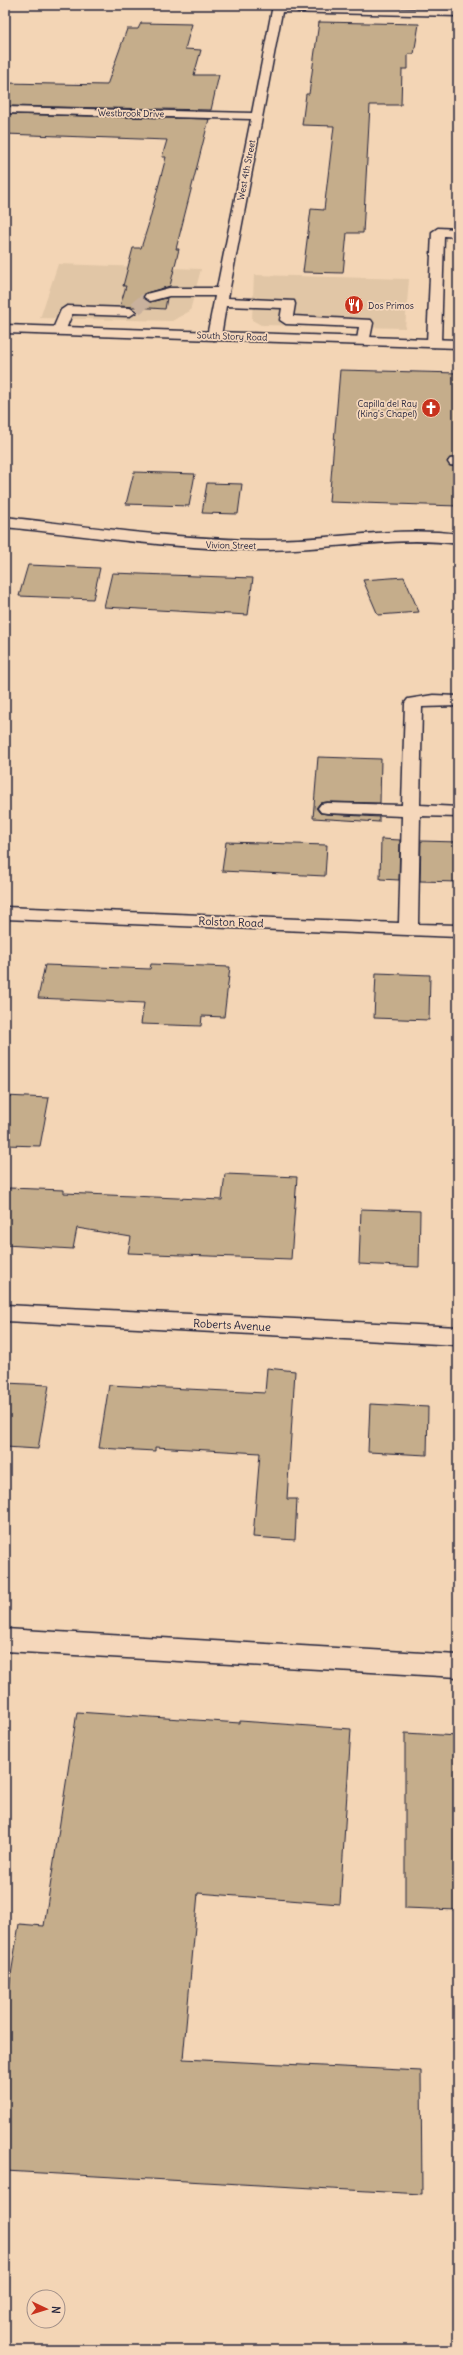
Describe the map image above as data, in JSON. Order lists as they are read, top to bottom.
{
  "streets": {
    "street": [
      "Westbrook Drive",
      "West 4th Street",
      "South Story Road",
      "Vivion Street",
      "Rolston Road",
      "Roberts Avenue"
    ]
  },
  "crossings": [
    ["Westbrook Drive", "West 4th Street"],
    ["West 4th Street", "South Story Road"]
  ],
  "places": {
    "restaurant": ["Dos Primos"],
    "church": ["Capilla del Ray (King's Chapel)"]
  },
  "north": "right"
}
